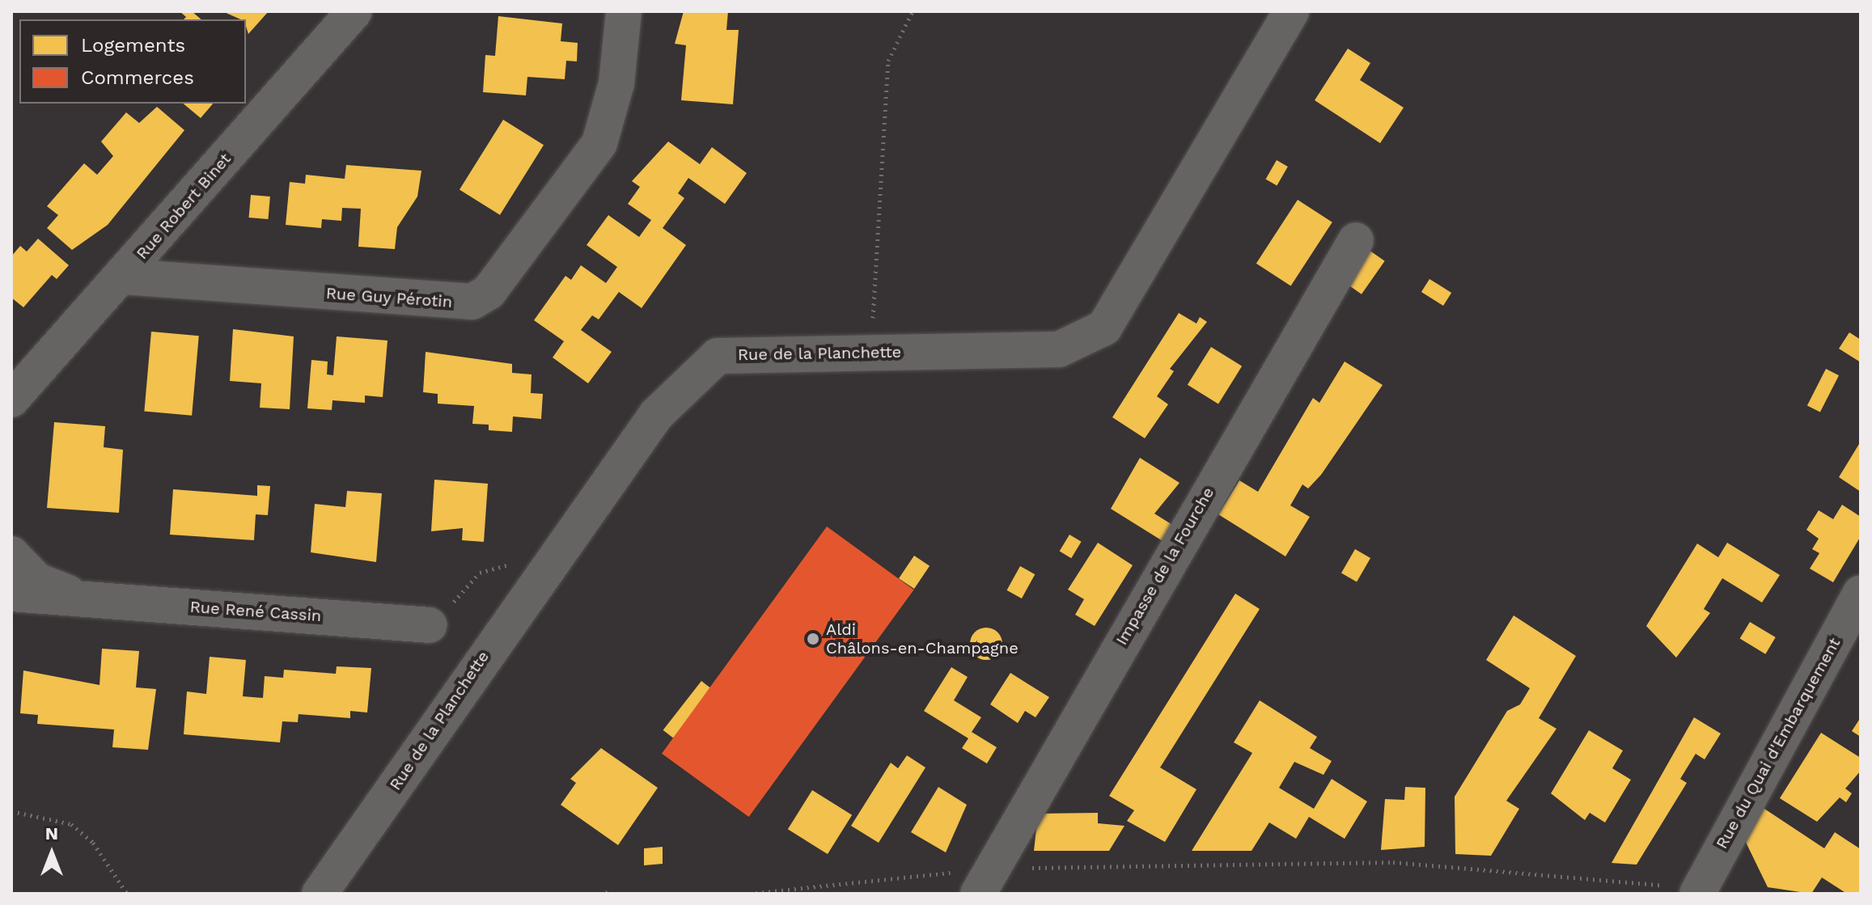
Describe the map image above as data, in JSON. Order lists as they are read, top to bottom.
{
  "streets": {
    "street": [
      "Rue Robert Binet",
      "Rue Guy Pérotin",
      "Rue de la Planchette",
      "Impasse de la Fourche",
      "Rue René Cassin",
      "Rue du Quai d'Embarquement"
    ]
  },
  "crossings": [
    ["Rue Robert Binet", "Rue Guy Pérotin"]
  ],
  "places": ["Aldi Châlons-en-Champagne"],
  "legend": ["Logements", "Commerces"],
  "north": "top"
}
